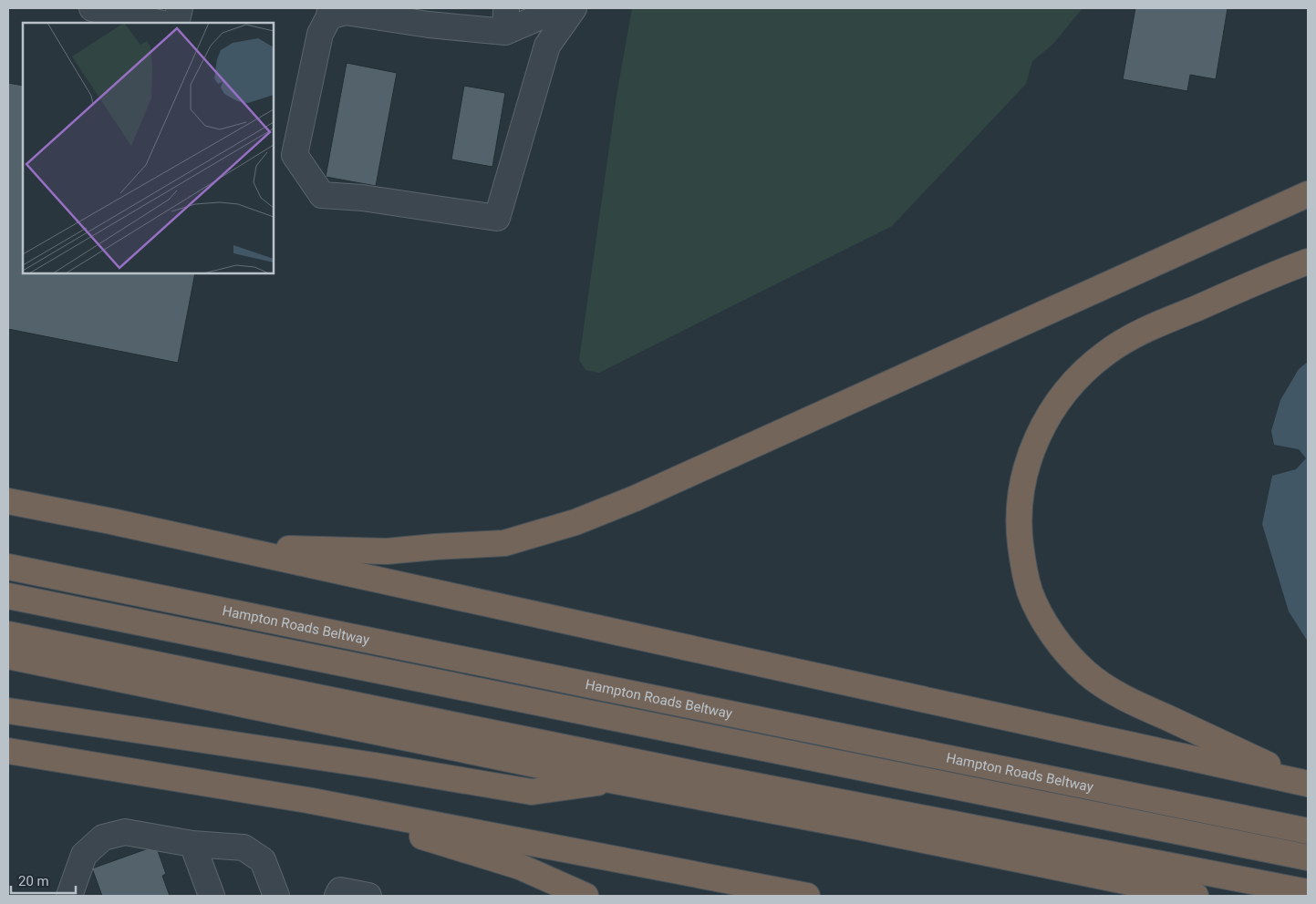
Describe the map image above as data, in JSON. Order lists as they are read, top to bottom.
{
  "streets": {
    "highway": ["Hampton Roads Beltway"]
  },
  "scale_bar": "20 m"
}
